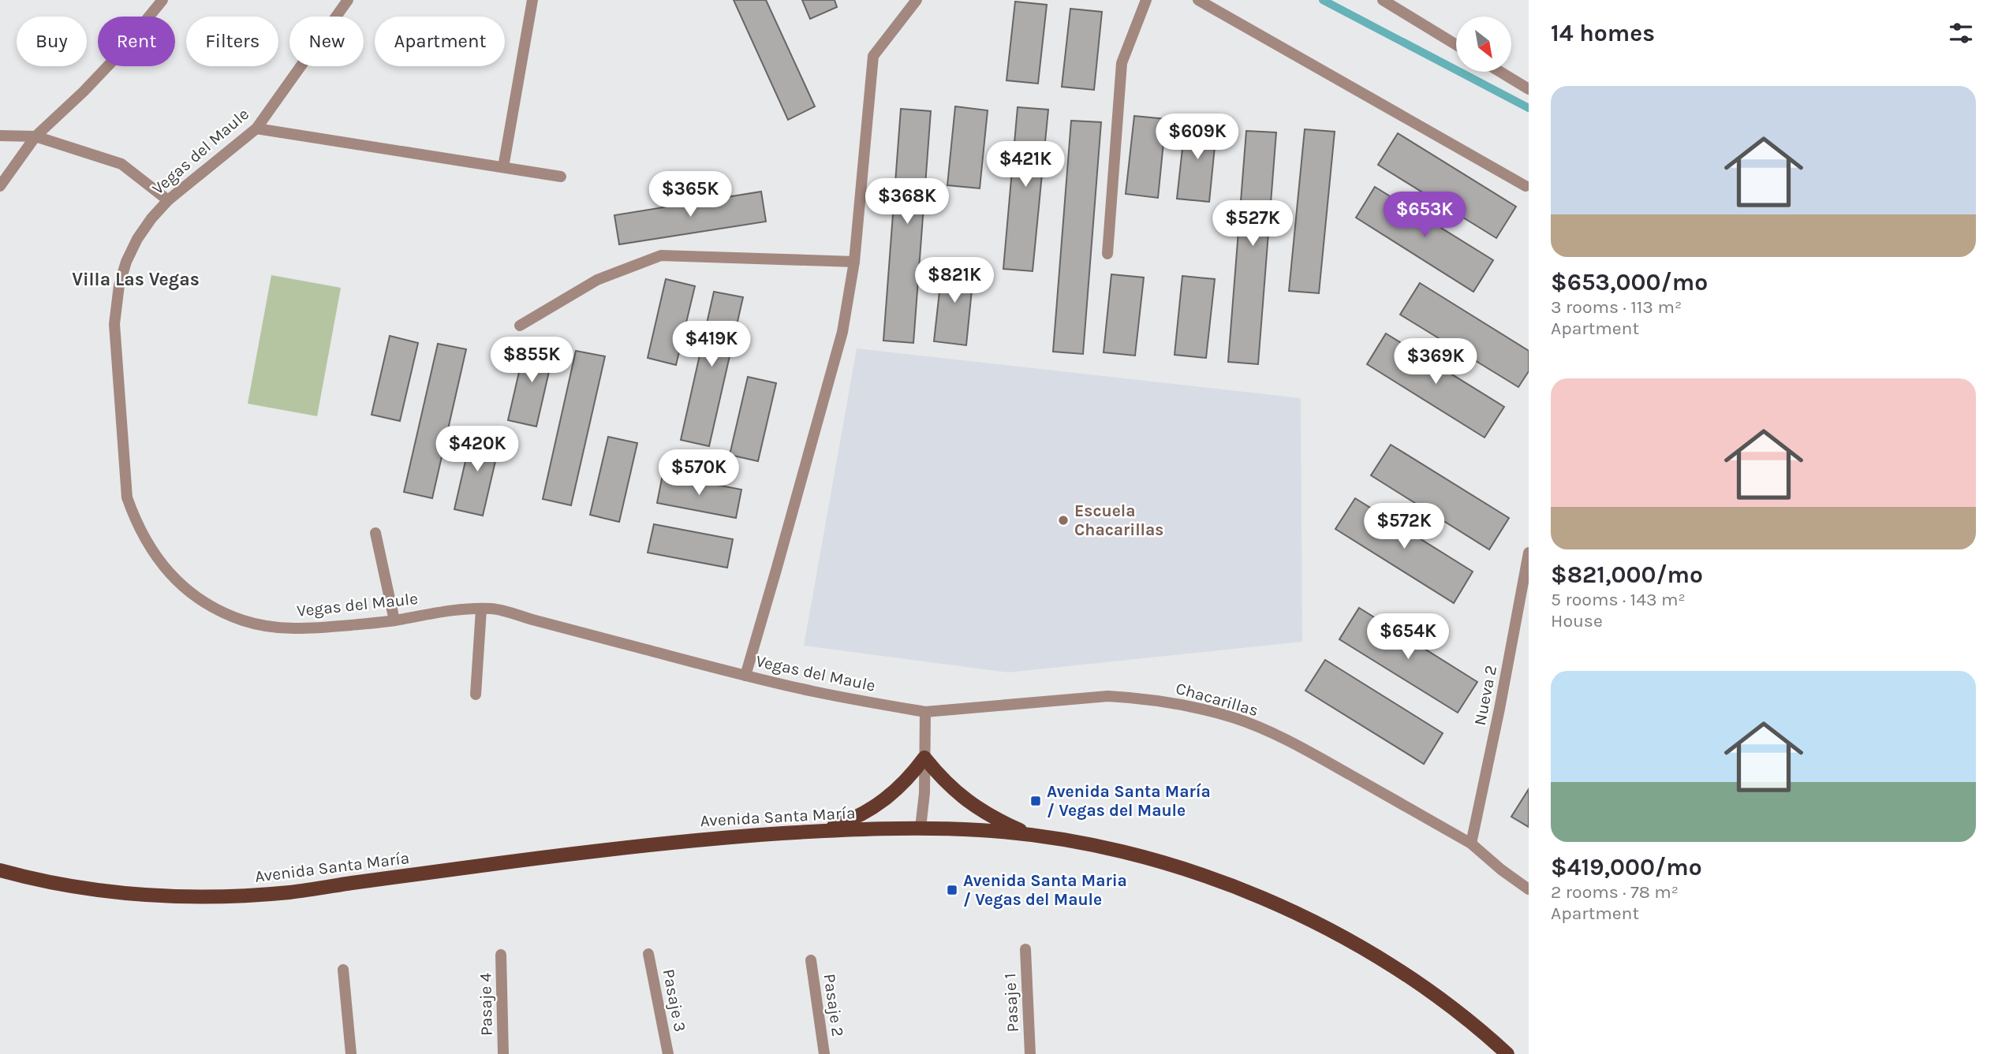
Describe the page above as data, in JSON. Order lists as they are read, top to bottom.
{
  "streets": {
    "main road": ["Avenida Santa María"],
    "street": [
      "Vegas del Maule",
      "Nueva 2",
      "Chacarillas",
      "Pasaje 3",
      "Pasaje 1",
      "Pasaje 4",
      "Pasaje 2"
    ]
  },
  "crossings": [
    ["Vegas del Maule", "Chacarillas"],
    ["Nueva 2", "Chacarillas"]
  ],
  "districts": ["Villa Las Vegas"],
  "places": {
    "other": ["Escuela Chacarillas"],
    "transit": ["Avenida Santa María / Vegas del Maule", "Avenida Santa Maria / Vegas del Maule"]
  },
  "north": "bottom right",
  "page": {
    "heading": "14 homes",
    "chip": [
      "Buy",
      "Rent",
      "Filters",
      "New",
      "Apartment"
    ],
    "list": [
      {
        "name": "$653,000/mo",
        "note": "3 rooms · 113 m² · Apartment"
      },
      {
        "name": "$821,000/mo",
        "note": "5 rooms · 143 m² · House"
      },
      {
        "name": "$419,000/mo",
        "note": "2 rooms · 78 m² · Apartment"
      }
    ],
    "price": [
      "$609K",
      "$421K",
      "$365K",
      "$368K",
      "$653K",
      "$527K",
      "$821K",
      "$419K",
      "$855K",
      "$369K",
      "$420K",
      "$570K",
      "$572K",
      "$654K"
    ]
  }
}
